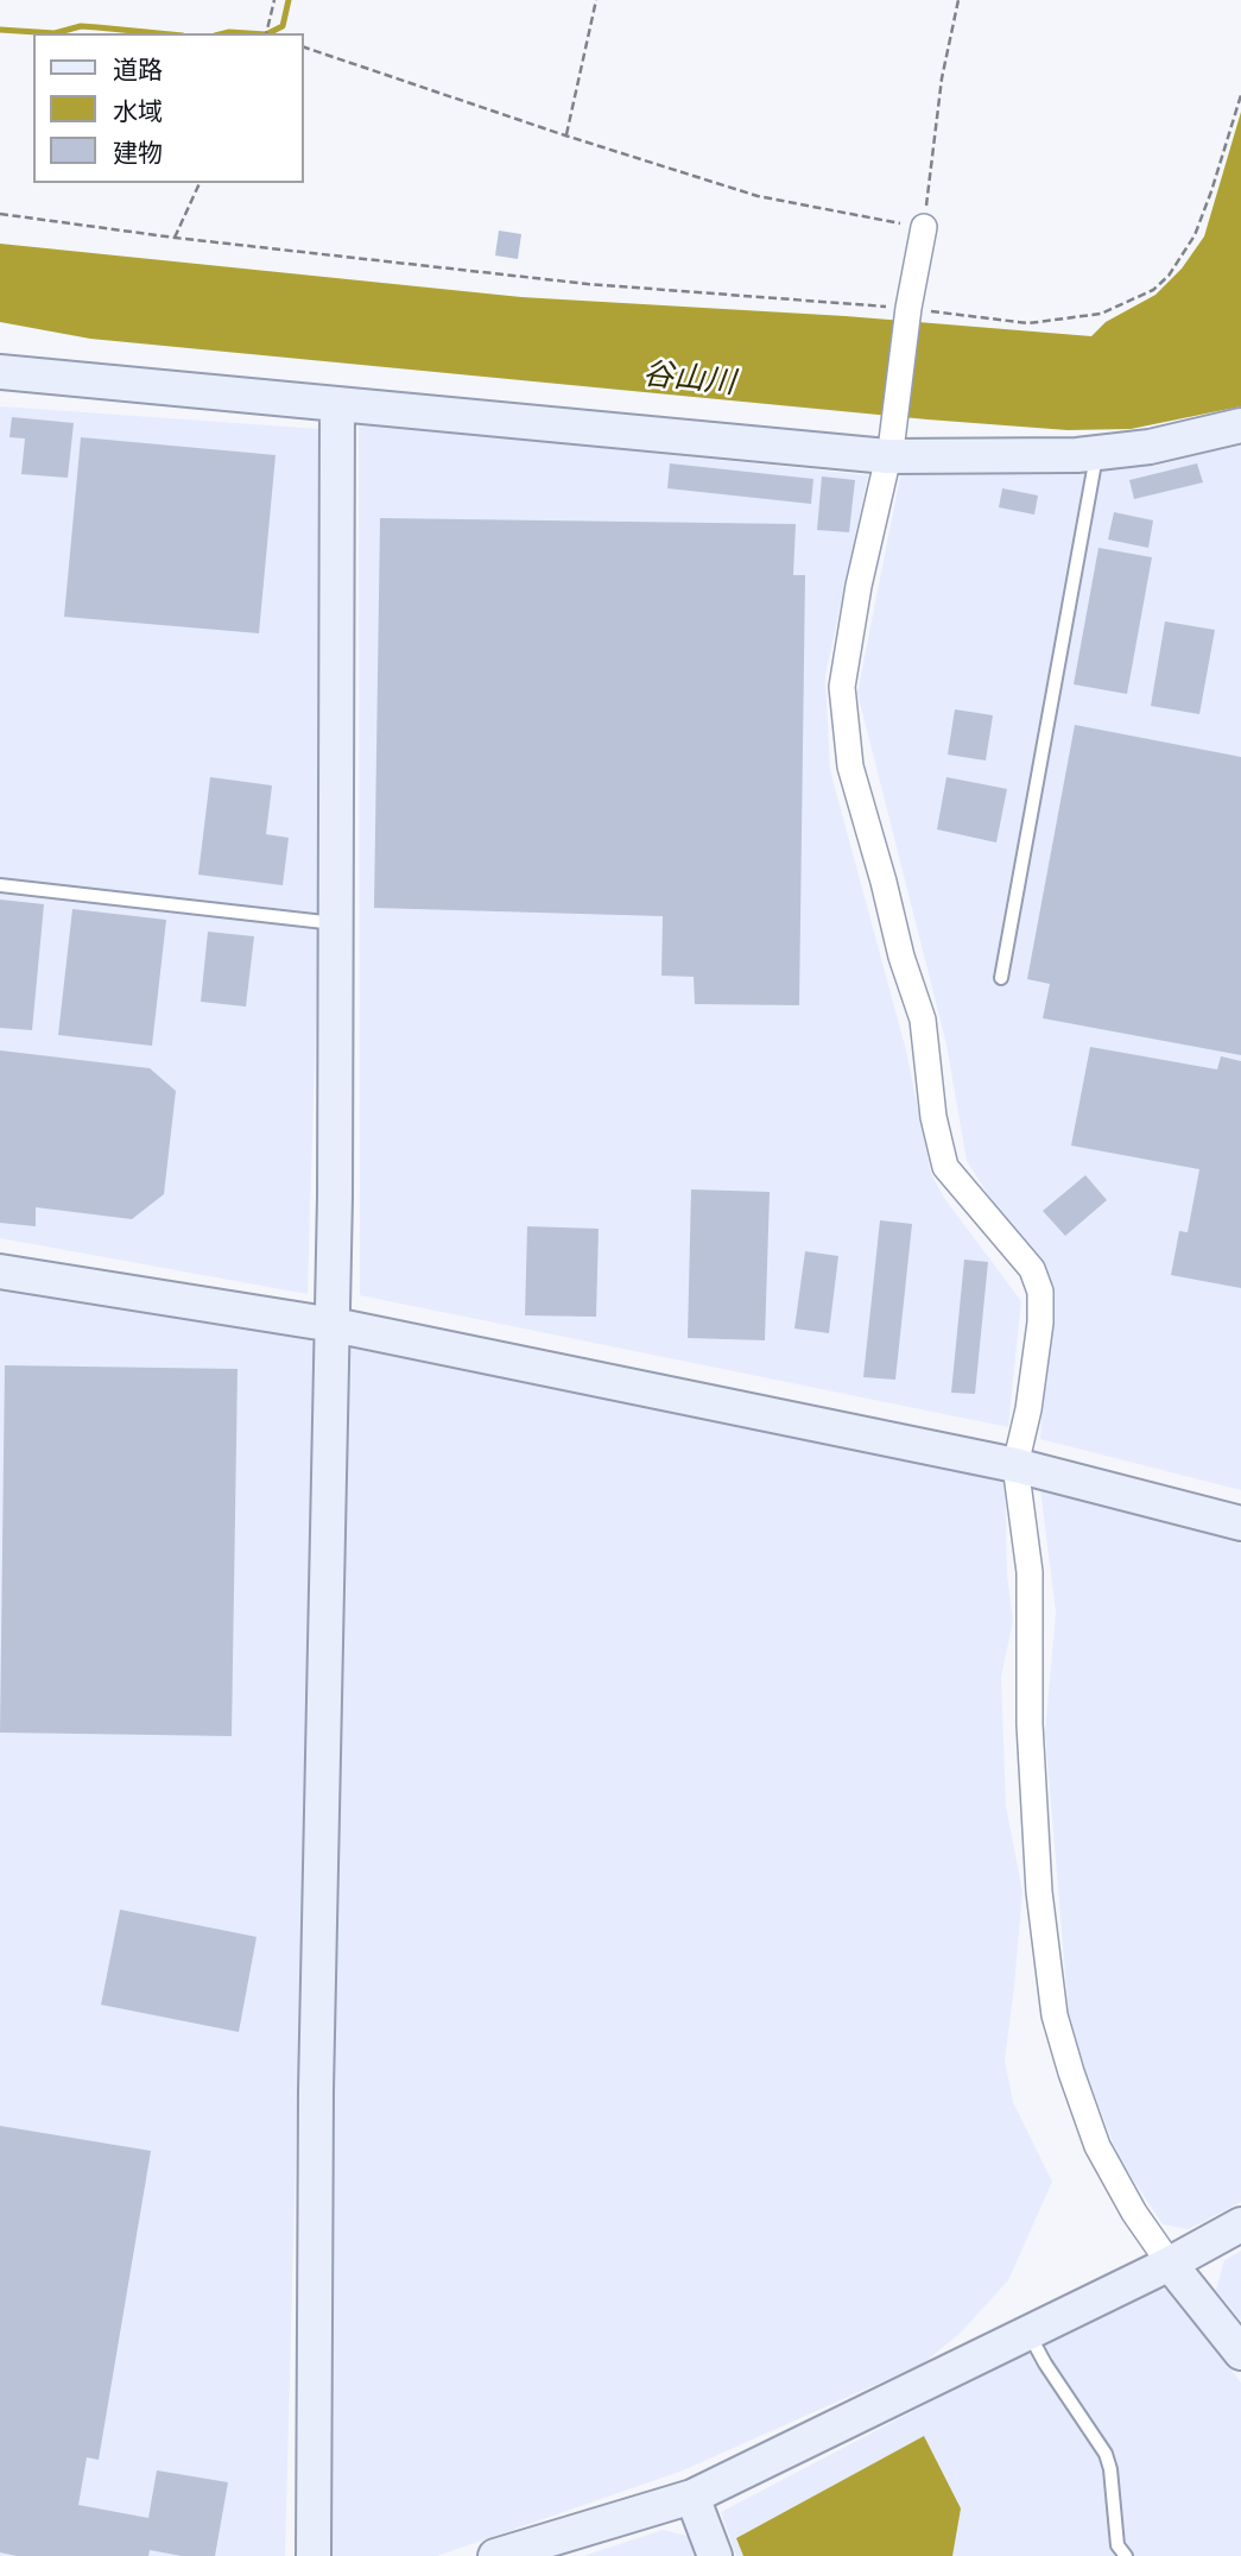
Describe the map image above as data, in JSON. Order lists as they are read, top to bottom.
{
  "water": ["谷山川"],
  "legend": ["道路", "水域", "建物"]
}
